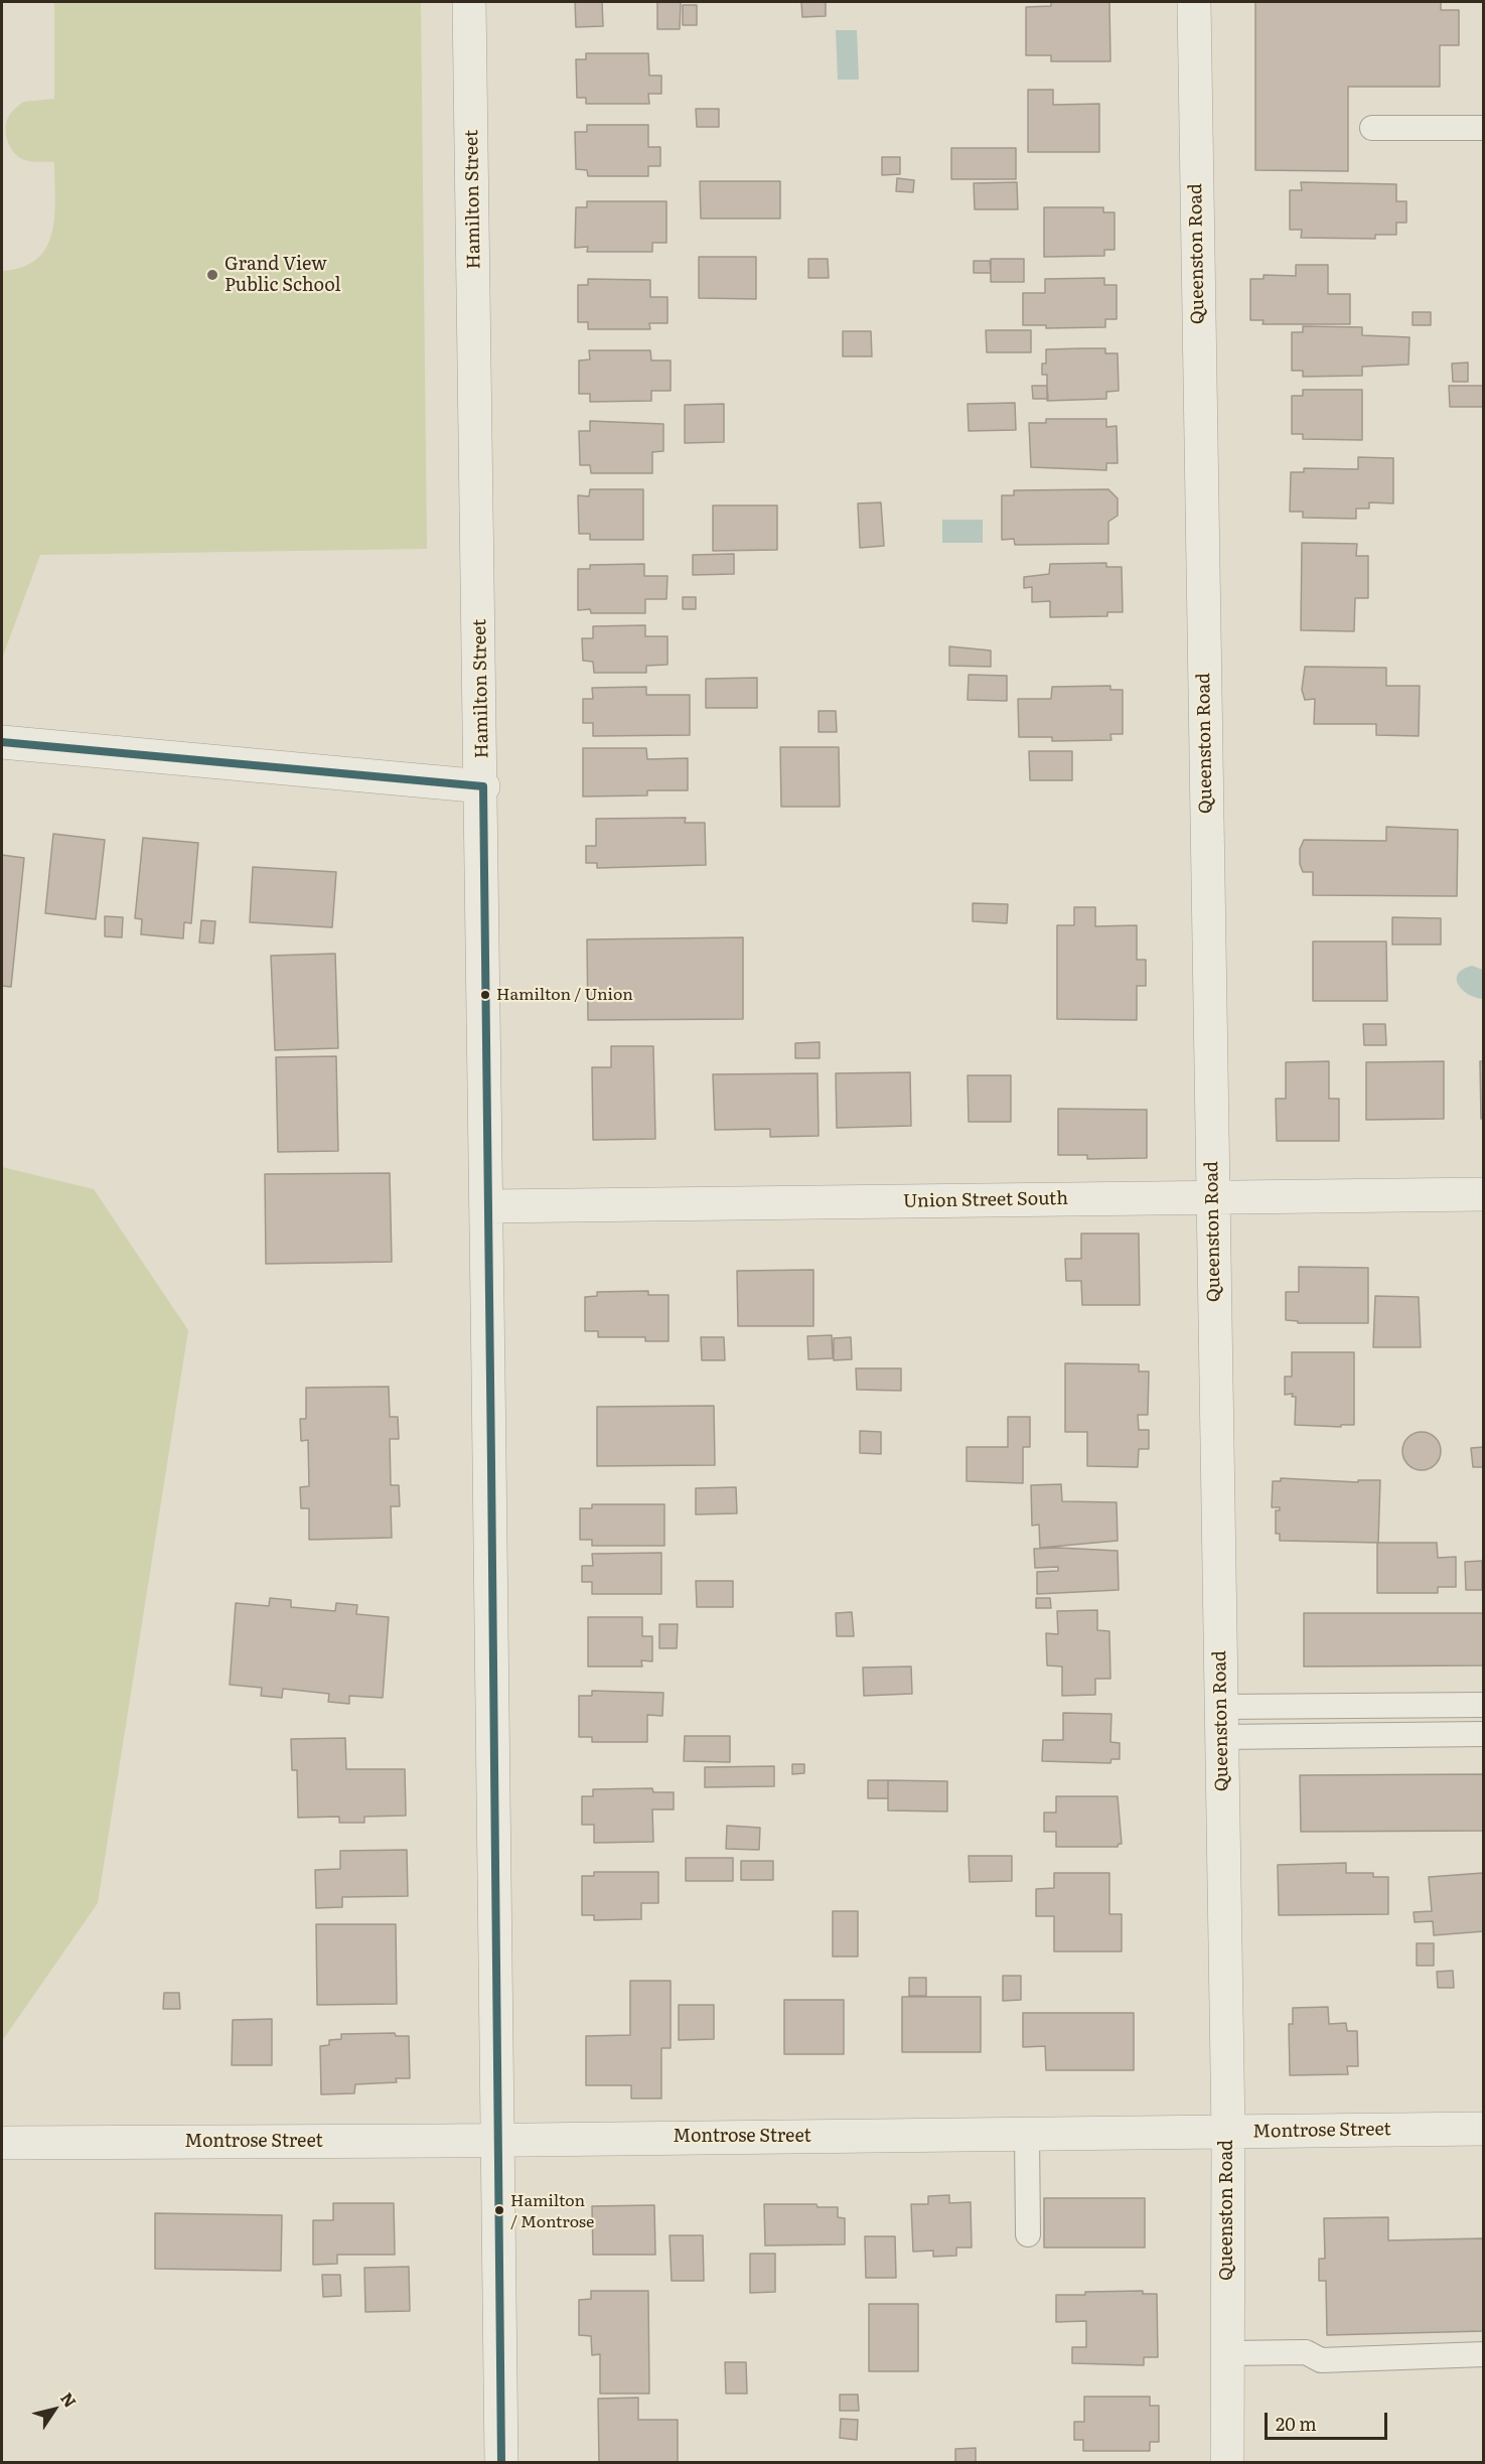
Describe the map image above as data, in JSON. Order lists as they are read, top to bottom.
{
  "streets": {
    "street": [
      "Hamilton Street",
      "Queenston Road",
      "Union Street South",
      "Montrose Street"
    ]
  },
  "crossings": [
    ["Hamilton Street", "Union Street South"],
    ["Hamilton Street", "Montrose Street"],
    ["Queenston Road", "Union Street South"],
    ["Queenston Road", "Montrose Street"]
  ],
  "places": ["Grand View Public School", "Hamilton / Union", "Hamilton / Montrose"],
  "scale_bar": "20 m",
  "north": "top right"
}
